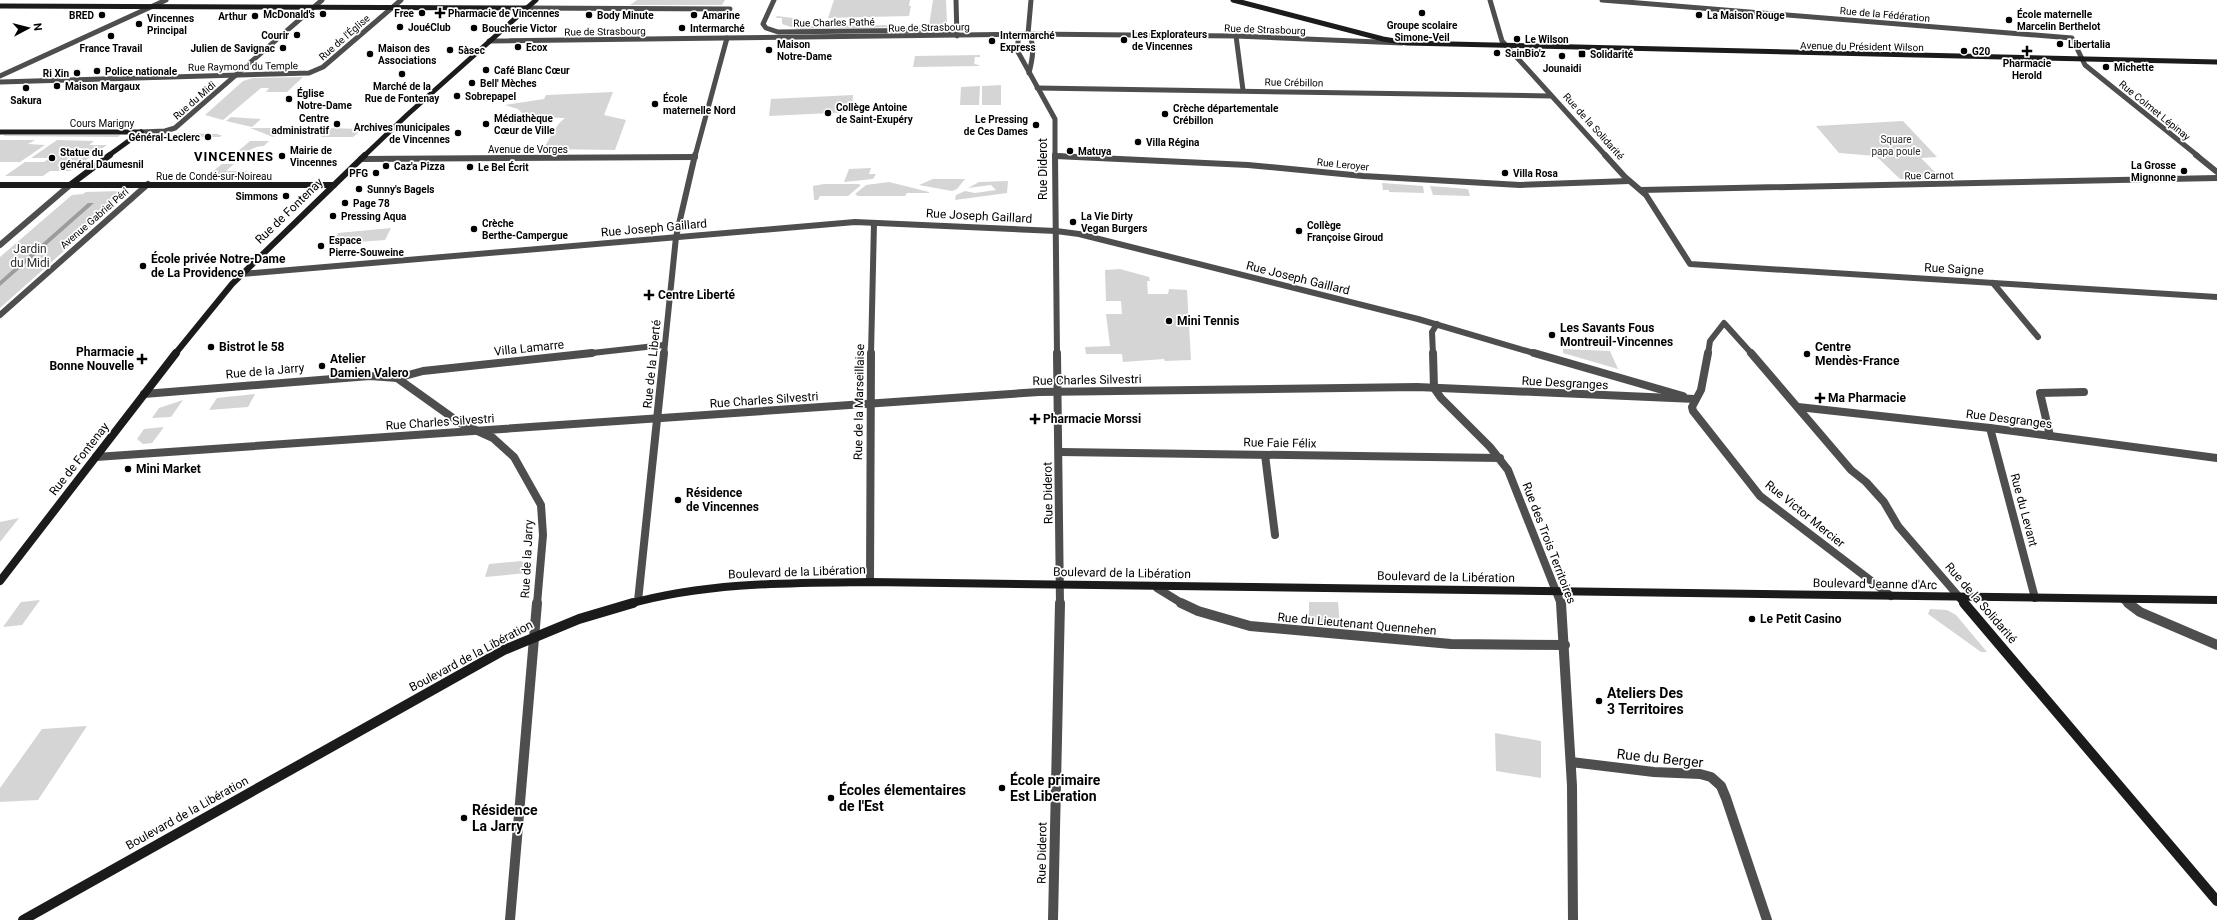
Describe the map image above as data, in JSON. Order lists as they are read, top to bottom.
{
  "streets": {
    "street": [
      "Rue de la Fédération",
      "Rue Charles Pathé",
      "Rue de Strasbourg",
      "Rue de l'Église",
      "Avenue du Président Wilson",
      "Rue Raymond du Temple",
      "Rue Crébillon",
      "Rue du Midi",
      "Rue Colmet Lépinay",
      "Cours Marigny",
      "Rue de la Solidarité",
      "Avenue de Vorges",
      "Rue Leroyer",
      "Rue Diderot",
      "Rue Carnot",
      "Rue de Condé-sur-Noireau",
      "Rue de Fontenay",
      "Rue Joseph Gaillard",
      "Avenue Gabriel Péri",
      "Rue Saigne",
      "Villa Lamarre",
      "Rue de la Liberté",
      "Rue de la Jarry",
      "Rue Charles Silvestri",
      "Rue Desgranges",
      "Rue de la Marseillaise",
      "Rue Faie Félix",
      "Rue du Levant",
      "Rue Victor Mercier",
      "Rue des Trois Territoires",
      "Boulevard de la Libération",
      "Boulevard Jeanne d'Arc",
      "Rue du Lieutenant Quennehen",
      "Rue du Berger"
    ]
  },
  "crossings": [
    ["Rue de la Fédération", "Rue Colmet Lépinay"],
    ["Rue Charles Pathé", "Rue de Strasbourg"],
    ["Rue de Strasbourg", "Avenue du Président Wilson"],
    ["Rue de Strasbourg", "Rue de la Solidarité"],
    ["Rue de Strasbourg", "Rue Diderot"],
    ["Rue de Strasbourg", "Rue de Fontenay"],
    ["Rue de Strasbourg", "Rue de la Liberté"],
    ["Rue de l'Église", "Rue Raymond du Temple"],
    ["Avenue du Président Wilson", "Rue Colmet Lépinay"],
    ["Avenue du Président Wilson", "Rue de la Solidarité"],
    ["Rue Raymond du Temple", "Rue du Midi"],
    ["Rue Crébillon", "Rue de la Solidarité"],
    ["Rue Crébillon", "Rue Diderot"],
    ["Rue du Midi", "Cours Marigny"],
    ["Cours Marigny", "Rue de Condé-sur-Noireau"],
    ["Rue de la Solidarité", "Rue Leroyer"],
    ["Rue de la Solidarité", "Rue Carnot"],
    ["Rue de la Solidarité", "Rue Joseph Gaillard"],
    ["Rue de la Solidarité", "Rue Saigne"],
    ["Rue de la Solidarité", "Rue Desgranges"],
    ["Rue de la Solidarité", "Rue Victor Mercier"],
    ["Rue de la Solidarité", "Boulevard Jeanne d'Arc"],
    ["Avenue de Vorges", "Rue de Fontenay"],
    ["Avenue de Vorges", "Rue de la Liberté"],
    ["Rue Leroyer", "Rue Diderot"],
    ["Rue Diderot", "Rue Joseph Gaillard"],
    ["Rue Diderot", "Rue Charles Silvestri"],
    ["Rue Diderot", "Rue Faie Félix"],
    ["Rue Diderot", "Boulevard de la Libération"],
    ["Rue de Condé-sur-Noireau", "Rue de Fontenay"],
    ["Rue de Condé-sur-Noireau", "Avenue Gabriel Péri"],
    ["Rue de Fontenay", "Rue Joseph Gaillard"],
    ["Rue de Fontenay", "Rue de la Jarry"],
    ["Rue de Fontenay", "Rue Charles Silvestri"],
    ["Rue Joseph Gaillard", "Rue de la Liberté"],
    ["Rue Joseph Gaillard", "Rue Desgranges"],
    ["Rue Joseph Gaillard", "Rue de la Marseillaise"],
    ["Rue Joseph Gaillard", "Rue Victor Mercier"],
    ["Villa Lamarre", "Rue de la Liberté"],
    ["Villa Lamarre", "Rue de la Jarry"],
    ["Rue de la Liberté", "Rue Charles Silvestri"],
    ["Rue de la Liberté", "Boulevard de la Libération"],
    ["Rue de la Jarry", "Rue Charles Silvestri"],
    ["Rue de la Jarry", "Boulevard de la Libération"],
    ["Rue Charles Silvestri", "Rue Desgranges"],
    ["Rue Charles Silvestri", "Rue de la Marseillaise"],
    ["Rue Charles Silvestri", "Rue des Trois Territoires"],
    ["Rue Desgranges", "Rue du Levant"],
    ["Rue Desgranges", "Rue Victor Mercier"],
    ["Rue Desgranges", "Rue des Trois Territoires"],
    ["Rue de la Marseillaise", "Boulevard de la Libération"],
    ["Rue Faie Félix", "Rue des Trois Territoires"],
    ["Rue du Levant", "Boulevard Jeanne d'Arc"],
    ["Rue Victor Mercier", "Boulevard Jeanne d'Arc"],
    ["Rue des Trois Territoires", "Boulevard de la Libération"],
    ["Rue des Trois Territoires", "Boulevard Jeanne d'Arc"],
    ["Rue des Trois Territoires", "Rue du Lieutenant Quennehen"],
    ["Rue des Trois Territoires", "Rue du Berger"],
    ["Boulevard de la Libération", "Boulevard Jeanne d'Arc"],
    ["Boulevard de la Libération", "Rue du Lieutenant Quennehen"]
  ],
  "districts": ["VINCENNES"],
  "parks": ["Square papa poule", "Jardin du Midi"],
  "places": {
    "other": [
      "Free",
      "Groupe scolaire Simone-Veil",
      "McDonald's",
      "BRED",
      "Body Minute",
      "Amarine",
      "La Maison Rouge",
      "Arthur",
      "École maternelle Marcelin Berthelot",
      "Vincennes Principal",
      "JouéClub",
      "Boucherie Victor",
      "Intermarché",
      "Courir",
      "France Travail",
      "Le Wilson",
      "Les Explorateurs de Vincennes",
      "Intermarché Express",
      "Libertalia",
      "Ecox",
      "Julien de Savignac",
      "5àsec",
      "Maison Notre-Dame",
      "G20",
      "SainBio'z",
      "Maison des Associations",
      "Jounaidi",
      "Michette",
      "Café Blanc Cœur",
      "Police nationale",
      "Ri Xin",
      "Marché de la Rue de Fontenay",
      "Bell' Mèches",
      "Maison Margaux",
      "Sakura",
      "Sobrepapel",
      "Église Notre-Dame",
      "École maternelle Nord",
      "Collège Antoine de Saint-Exupéry",
      "Crèche départementale Crébillon",
      "Centre administratif",
      "Médiathèque Cœur de Ville",
      "Le Pressing de Ces Dames",
      "Archives municipales de Vincennes",
      "Général-Leclerc",
      "Villa Régina",
      "Matuya",
      "Mairie de Vincennes",
      "Statue du général Daumesnil",
      "Caz'a Pizza",
      "Le Bel Écrit",
      "La Grosse Mignonne",
      "PFG",
      "Villa Rosa",
      "Sunny's Bagels",
      "Simmons",
      "Page 78",
      "Pressing Aqua",
      "La Vie Dirty Vegan Burgers",
      "Crèche Berthe-Campergue",
      "Collège Françoise Giroud",
      "Espace Pierre-Souweine",
      "École privée Notre-Dame de La Providence",
      "Mini Tennis",
      "Les Savants Fous Montreuil-Vincennes",
      "Bistrot le 58",
      "Centre Mendès-France",
      "Atelier Damien Valero",
      "Mini Market",
      "Résidence de Vincennes",
      "Le Petit Casino",
      "Ateliers Des 3 Territoires",
      "École primaire Est Liberation",
      "Écoles élementaires de l'Est",
      "Résidence La Jarry"
    ],
    "health": [
      "Pharmacie de Vincennes",
      "Pharmacie Herold",
      "Centre Liberté",
      "Pharmacie Bonne Nouvelle",
      "Ma Pharmacie",
      "Pharmacie Morssi"
    ],
    "transit": ["Solidarité"]
  },
  "north": "right"
}
